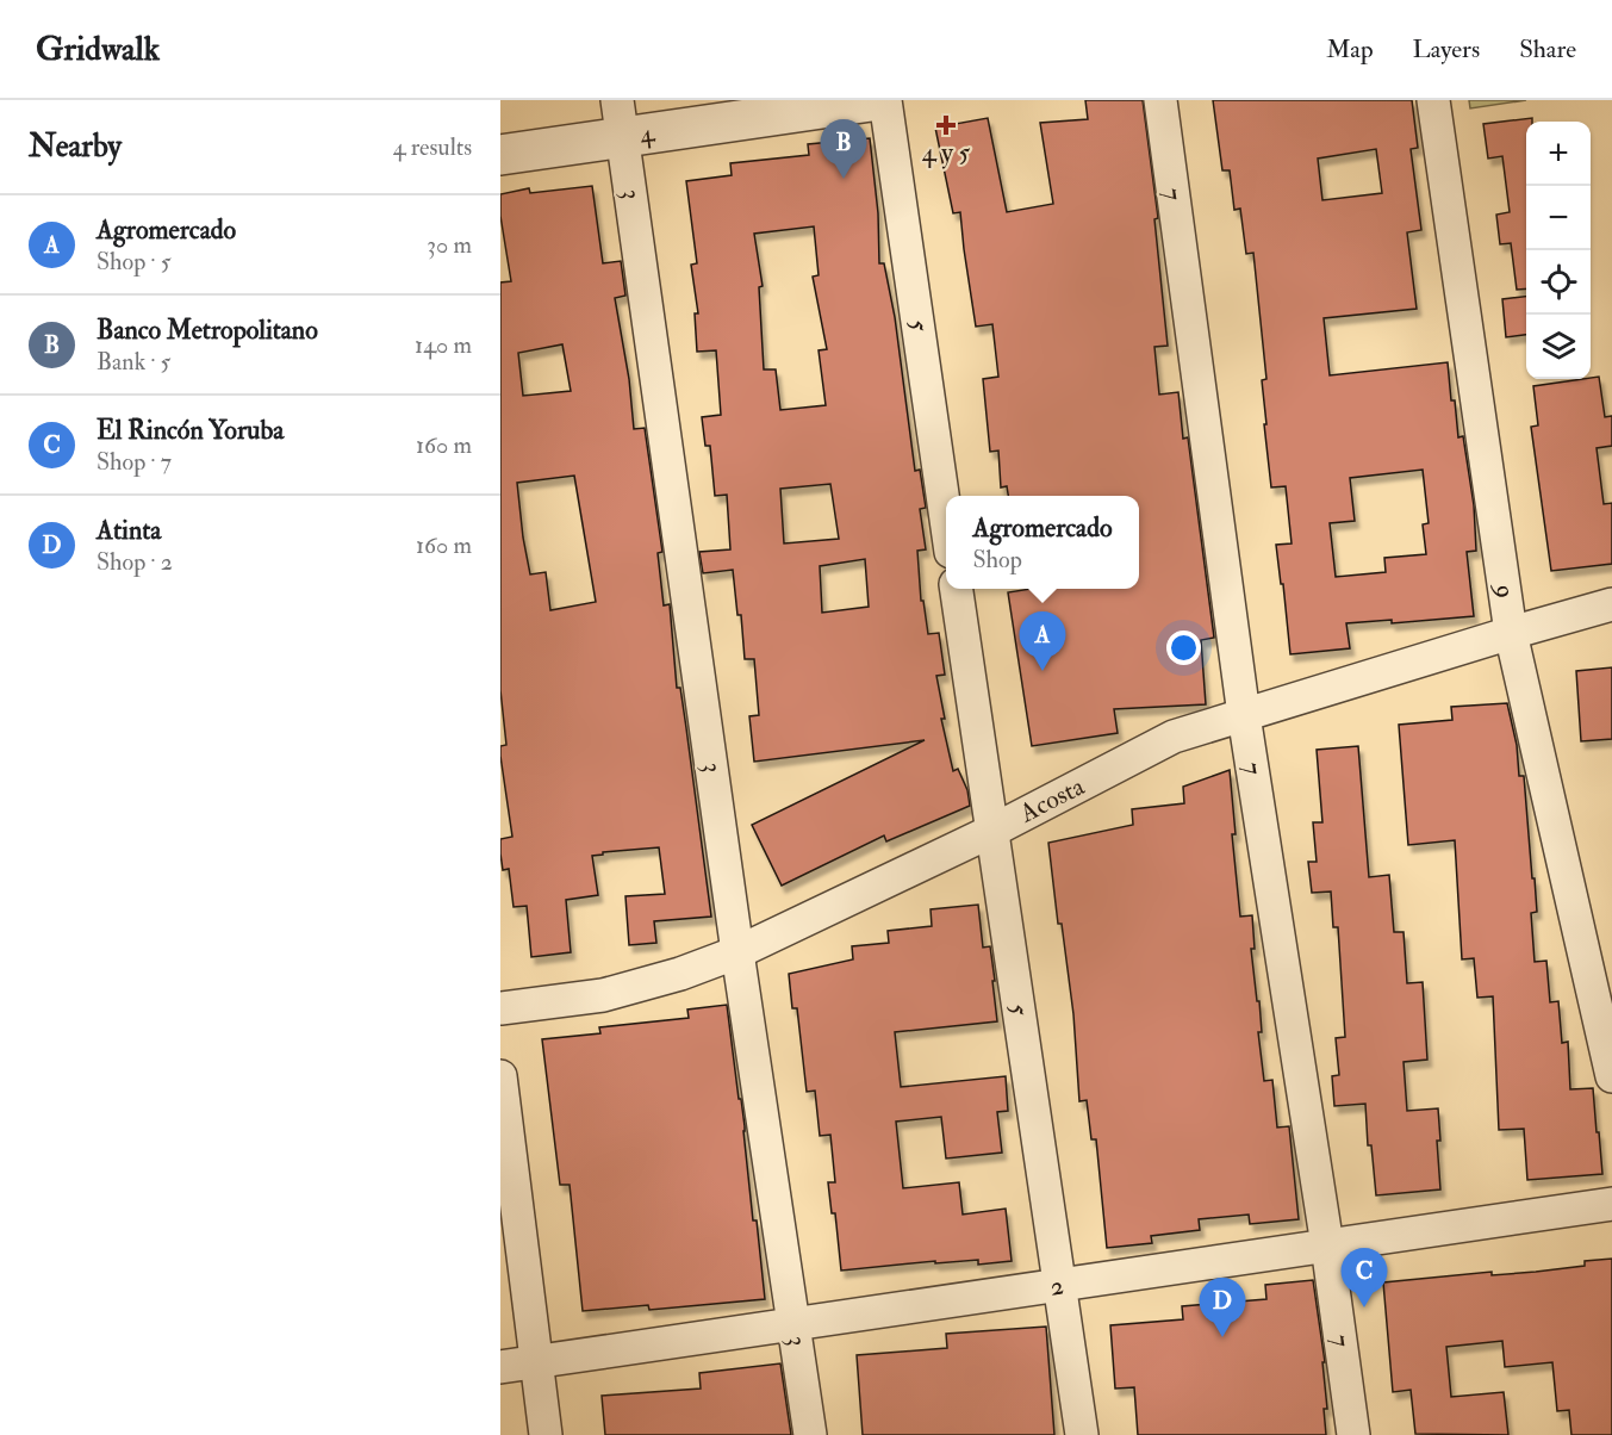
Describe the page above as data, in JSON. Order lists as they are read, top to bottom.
{
  "streets": {
    "street": [
      "4",
      "3",
      "7",
      "5",
      "9",
      "Acosta",
      "2"
    ]
  },
  "crossings": [
    ["4", "3"],
    ["3", "Acosta"],
    ["3", "2"],
    ["7", "Acosta"],
    ["7", "2"],
    ["5", "Acosta"],
    ["5", "2"],
    ["9", "Acosta"]
  ],
  "places": {
    "health": ["4 y 5"]
  },
  "page": {
    "header": "Gridwalk",
    "nav": ["Map", "Layers", "Share"],
    "heading": ["Nearby", "4 results"],
    "pins": [
      "B",
      "A",
      "C",
      "D"
    ],
    "map_buttons": ["+", "−"],
    "list": [
      {
        "mark": "A",
        "name": "Agromercado",
        "note": "Shop · 5",
        "value": "30 m"
      },
      {
        "mark": "B",
        "name": "Banco Metropolitano",
        "note": "Bank · 5",
        "value": "140 m"
      },
      {
        "mark": "C",
        "name": "El Rincón Yoruba",
        "note": "Shop · 7",
        "value": "160 m"
      },
      {
        "mark": "D",
        "name": "Atinta",
        "note": "Shop · 2",
        "value": "160 m"
      }
    ],
    "popup": ["Agromercado", "Shop"]
  }
}
